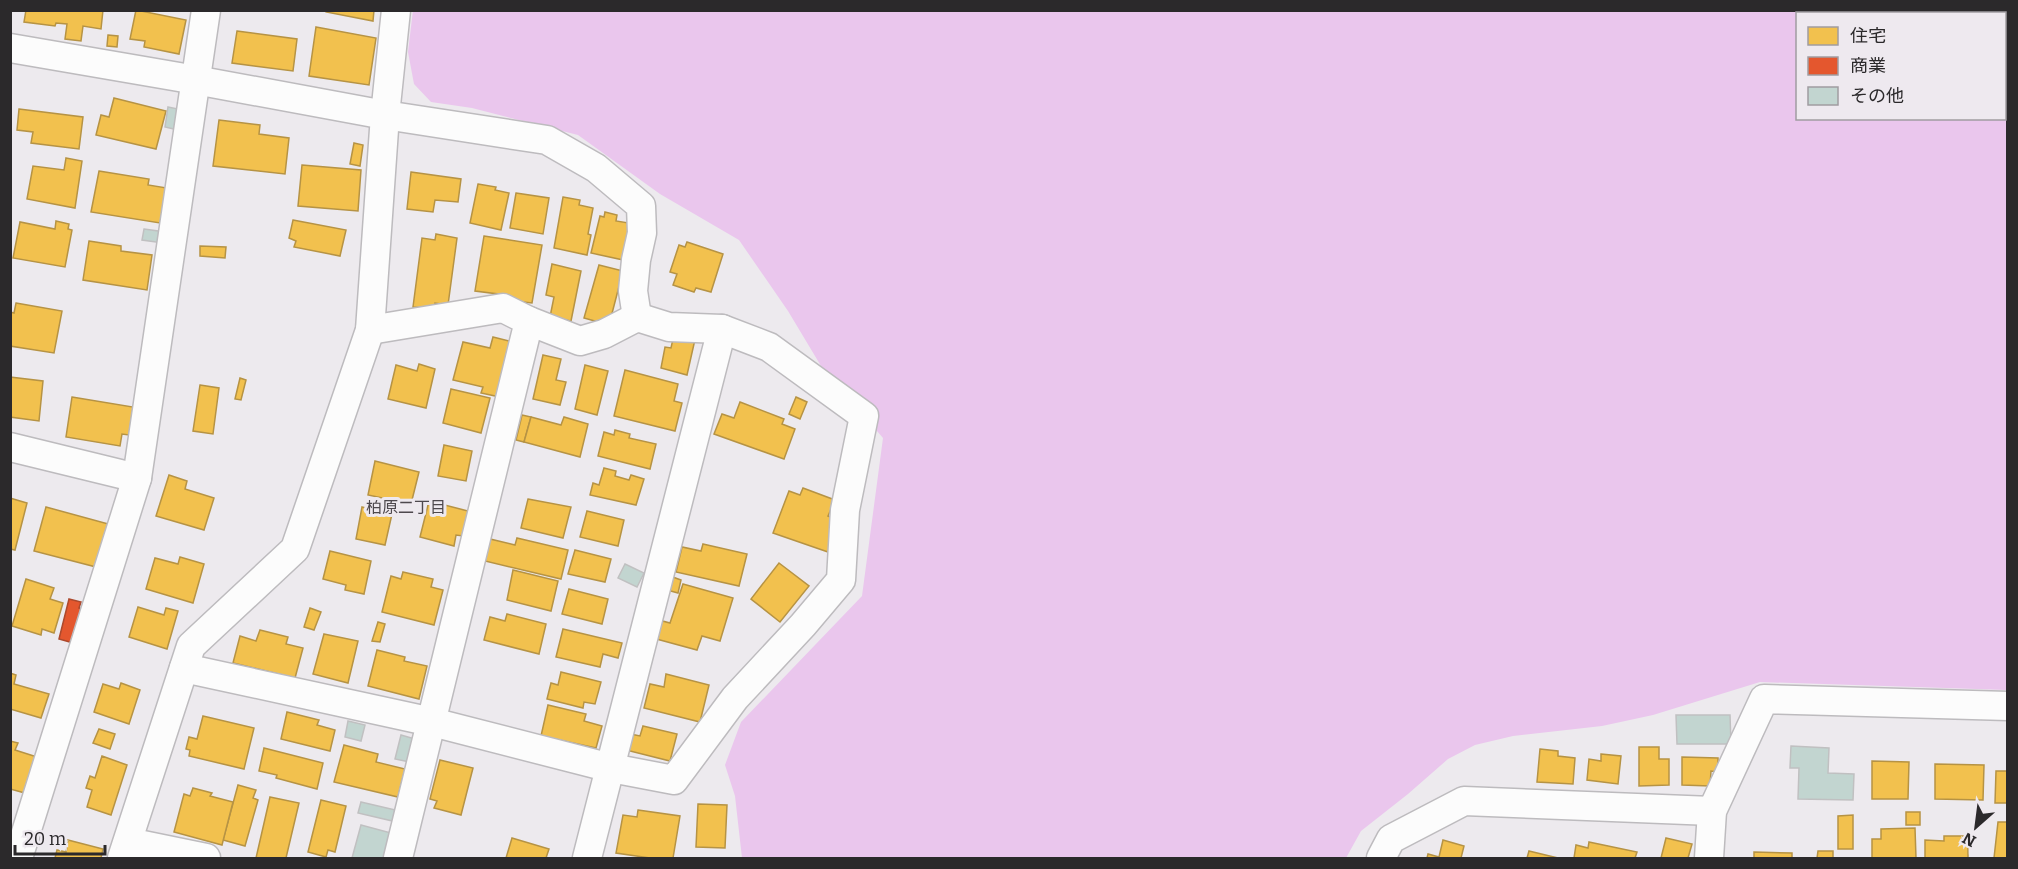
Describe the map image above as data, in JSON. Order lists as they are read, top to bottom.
{
  "districts": ["柏原二丁目"],
  "legend": ["住宅", "商業", "その他"],
  "scale_bar": "20 m",
  "north": "bottom left"
}
